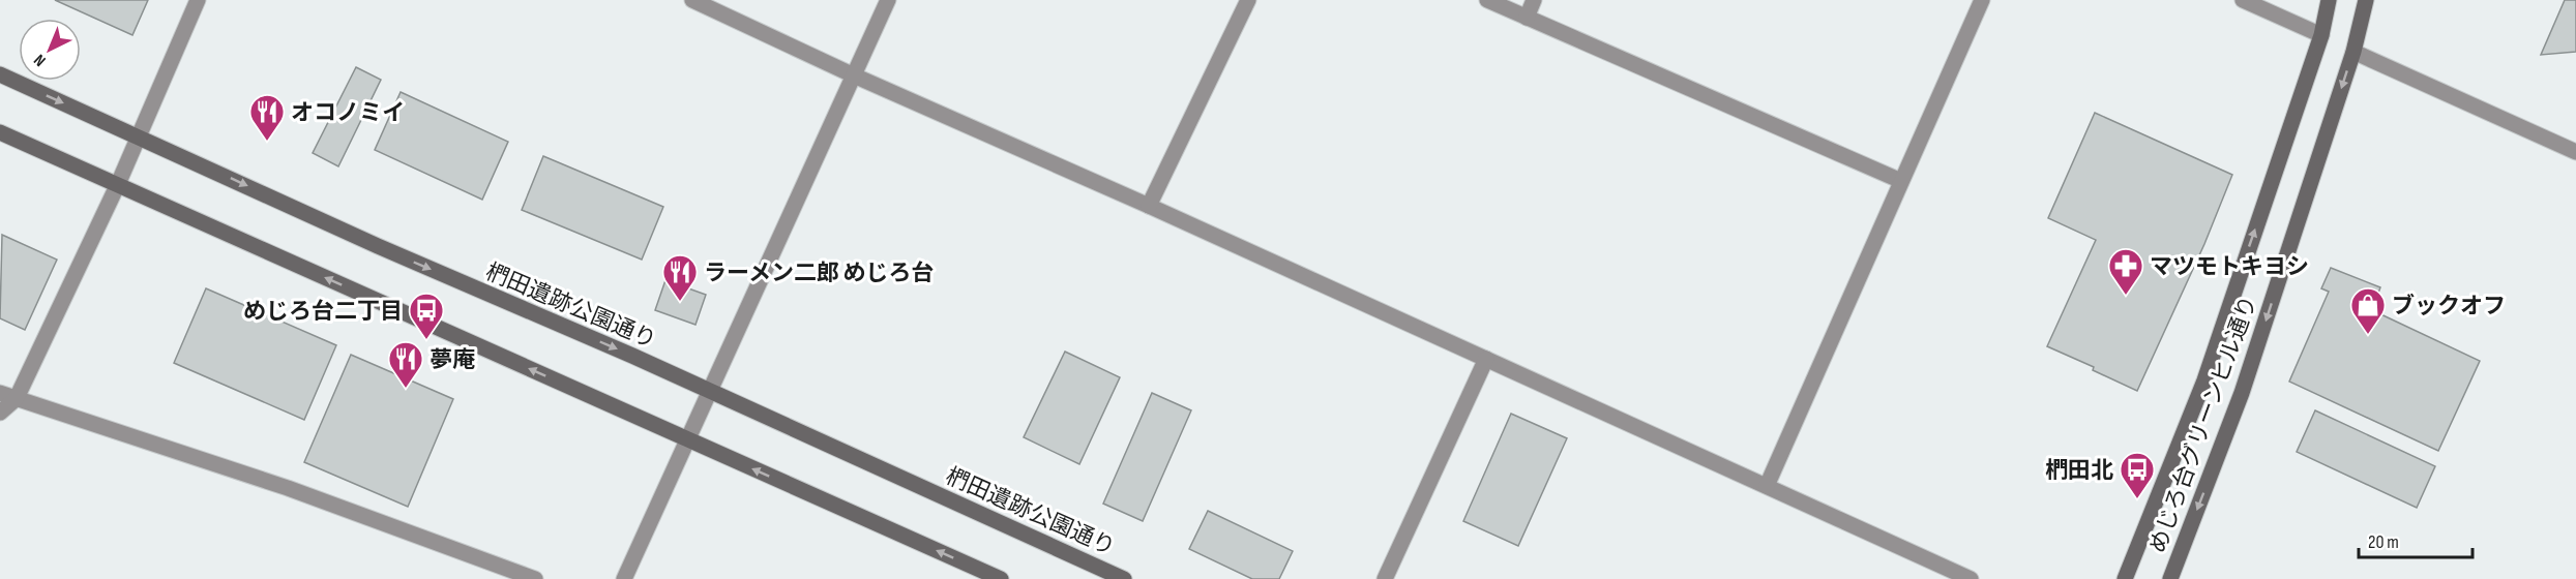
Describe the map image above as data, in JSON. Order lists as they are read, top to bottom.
{
  "streets": {
    "street": ["椚田遺跡公園通り", "めじろ台グリーンヒル通り"]
  },
  "places": {
    "restaurant": ["オコノミイ", "ラーメン二郎 めじろ台", "夢庵"],
    "pharmacy": ["マツモトキヨシ"],
    "shop": ["ブックオフ"],
    "bus stop": ["めじろ台二丁目", "椚田北"]
  },
  "scale_bar": "20 m",
  "north": "bottom left"
}
